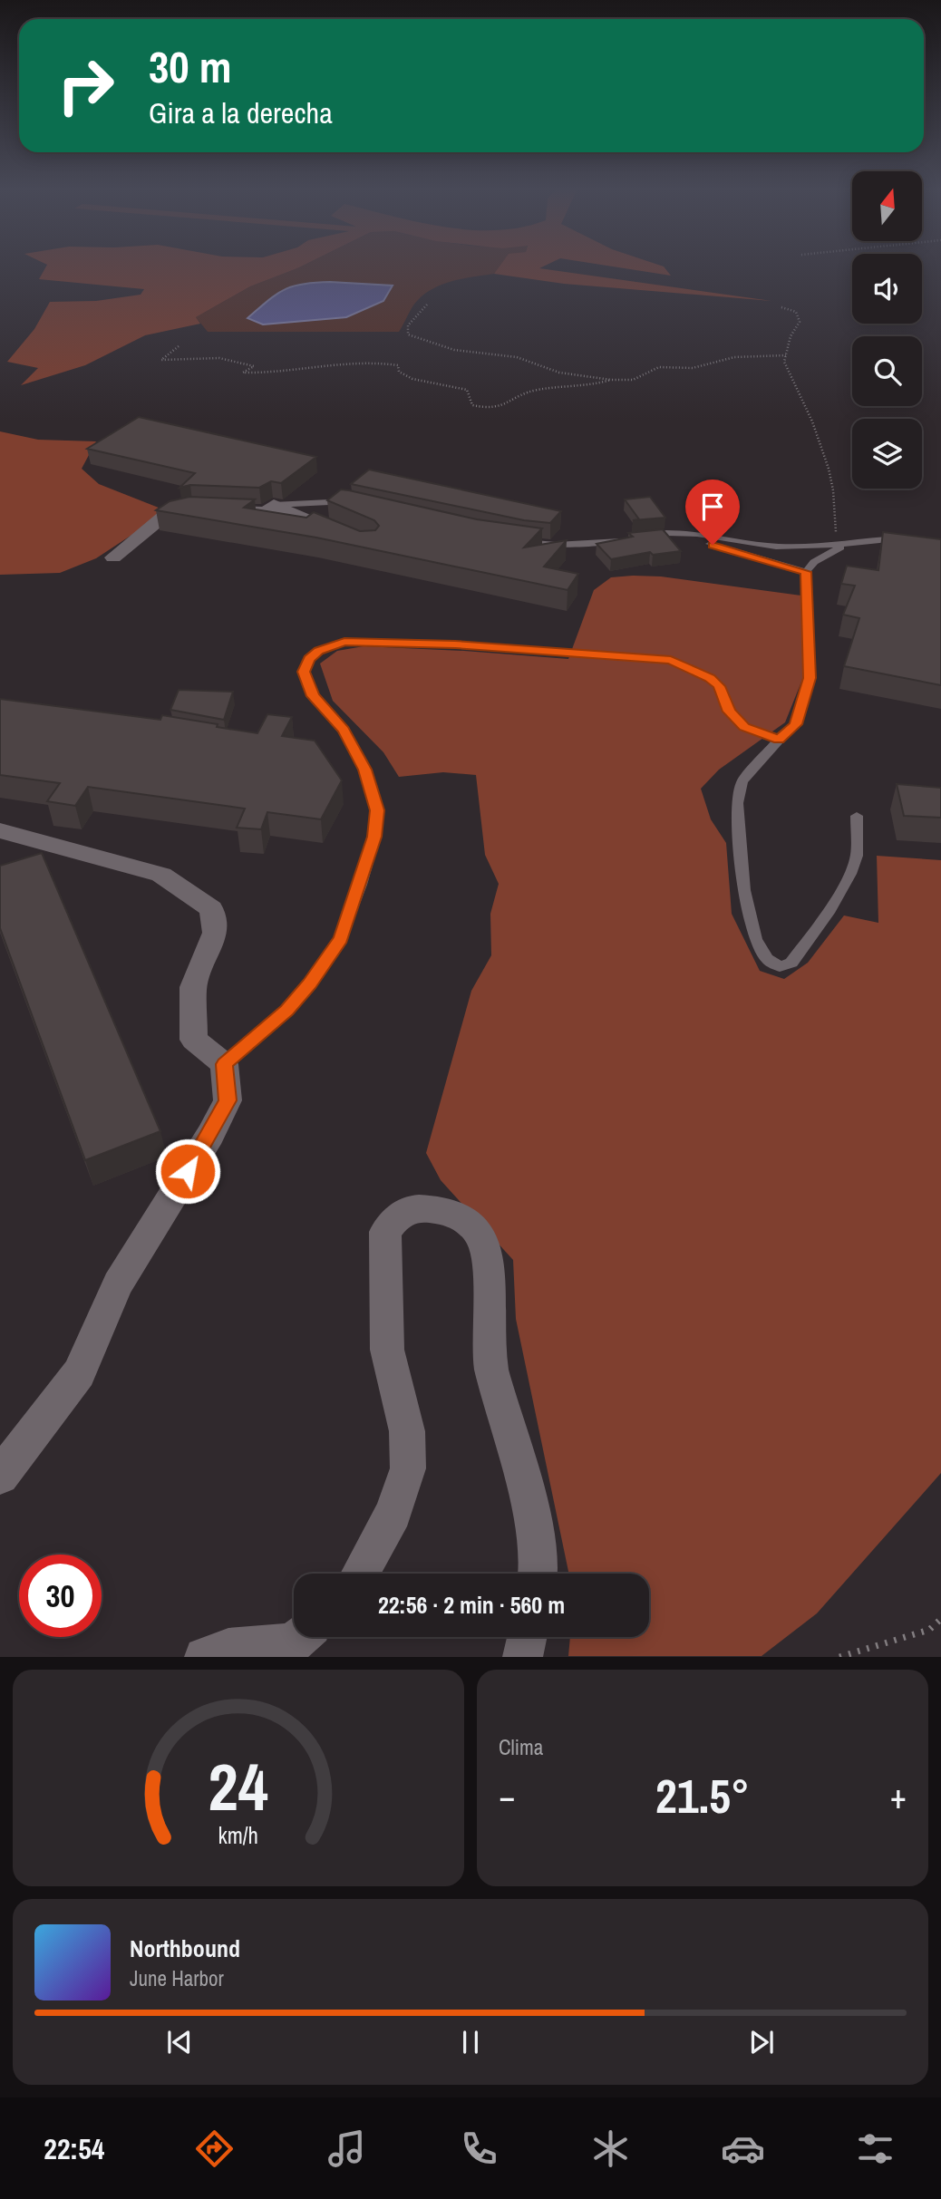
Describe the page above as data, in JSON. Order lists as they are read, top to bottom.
{
  "north": "top",
  "page": {
    "turn": ["30 m", "Gira a la derecha"],
    "limit": "30",
    "trip": "22:56 · 2 min · 560 m",
    "tile": "Clima",
    "heat": ["−", "21.5°", "+"],
    "song": ["Northbound", "June Harbor"],
    "tabs": "22:54",
    "gauge": ["24", "km/h"]
  }
}
